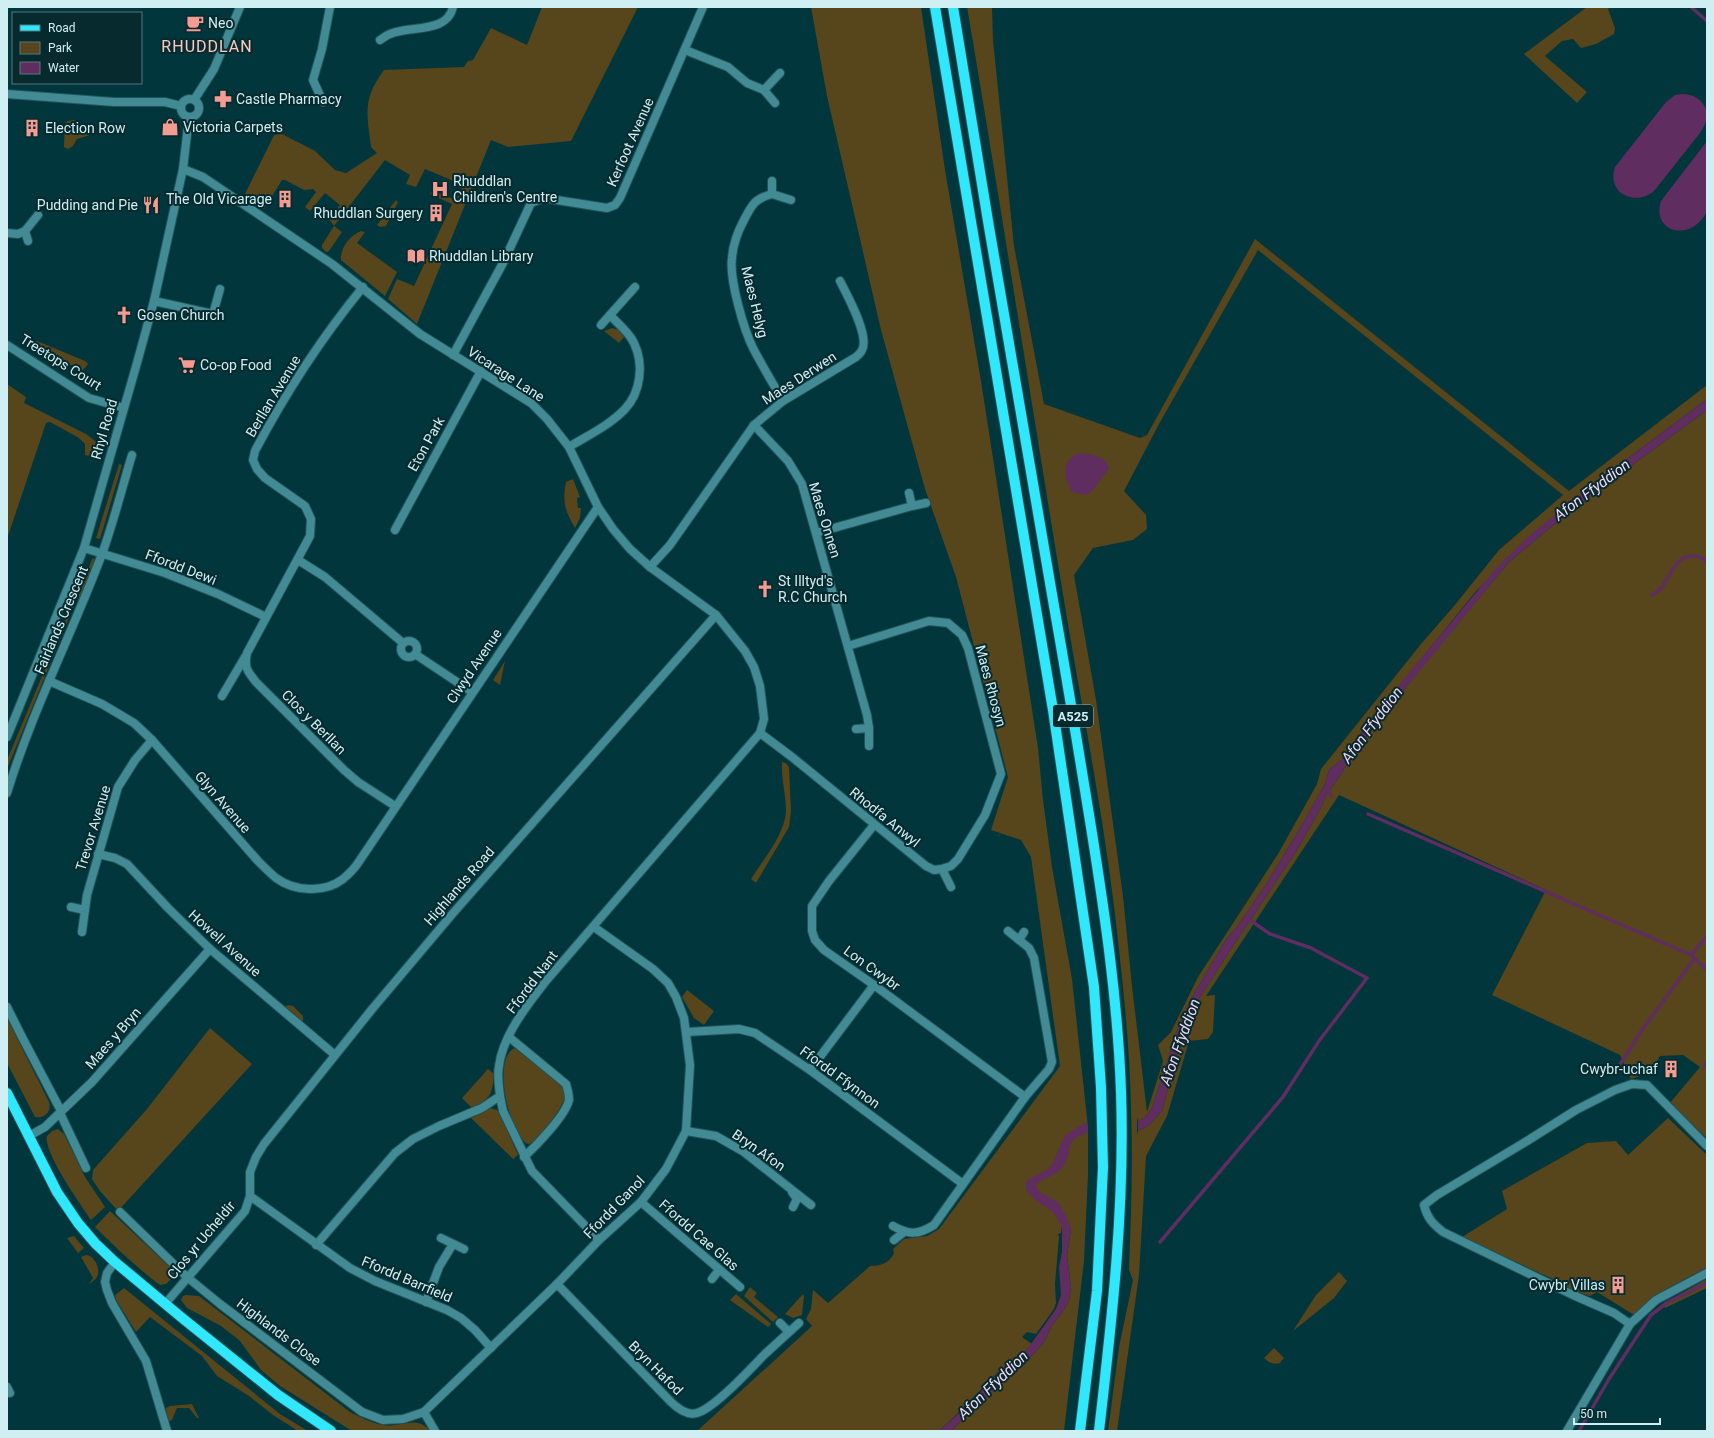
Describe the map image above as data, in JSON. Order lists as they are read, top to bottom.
{
  "streets": {
    "main road": ["A525"],
    "street": [
      "Kerfoot Avenue",
      "Maes Helyg",
      "Treetops Court",
      "Vicarage Lane",
      "Maes Derwen",
      "Berllan Avenue",
      "Rhyl Road",
      "Eton Park",
      "Maes Onnen",
      "Ffordd Dewi",
      "Fairlands Crescent",
      "Clwyd Avenue",
      "Maes Rhosyn",
      "Clos y Berllan",
      "Glyn Avenue",
      "Rhodfa Anwyl",
      "Trevor Avenue",
      "Highlands Road",
      "Howell Avenue",
      "Lon Cwybr",
      "Ffordd Nant",
      "Maes y Bryn",
      "Ffordd Ffynnon",
      "Bryn Afon",
      "Ffordd Ganol",
      "Ffordd Cae Glas",
      "Clos yr Ucheldir",
      "Ffordd Barrfield",
      "Highlands Close",
      "Bryn Hafod"
    ]
  },
  "crossings": [
    ["Kerfoot Avenue", "Vicarage Lane"],
    ["Maes Helyg", "Maes Derwen"],
    ["Treetops Court", "Rhyl Road"],
    ["Vicarage Lane", "Maes Derwen"],
    ["Vicarage Lane", "Berllan Avenue"],
    ["Vicarage Lane", "Rhyl Road"],
    ["Vicarage Lane", "Eton Park"],
    ["Vicarage Lane", "Clwyd Avenue"],
    ["Vicarage Lane", "Rhodfa Anwyl"],
    ["Vicarage Lane", "Highlands Road"],
    ["Vicarage Lane", "Ffordd Nant"],
    ["Maes Derwen", "Maes Onnen"],
    ["Berllan Avenue", "Ffordd Dewi"],
    ["Berllan Avenue", "Clos y Berllan"],
    ["Rhyl Road", "Ffordd Dewi"],
    ["Maes Onnen", "Maes Rhosyn"],
    ["Ffordd Dewi", "Fairlands Crescent"],
    ["Fairlands Crescent", "Glyn Avenue"],
    ["Clwyd Avenue", "Clos y Berllan"],
    ["Clwyd Avenue", "Glyn Avenue"],
    ["Maes Rhosyn", "Rhodfa Anwyl"],
    ["Glyn Avenue", "Trevor Avenue"],
    ["Rhodfa Anwyl", "Lon Cwybr"],
    ["Rhodfa Anwyl", "Ffordd Nant"],
    ["Trevor Avenue", "Howell Avenue"],
    ["Highlands Road", "Howell Avenue"],
    ["Highlands Road", "Clos yr Ucheldir"],
    ["Highlands Road", "Ffordd Barrfield"],
    ["Howell Avenue", "Maes y Bryn"],
    ["Ffordd Nant", "Ffordd Ganol"],
    ["Ffordd Ffynnon", "Ffordd Ganol"],
    ["Bryn Afon", "Ffordd Ganol"],
    ["Ffordd Ganol", "Ffordd Cae Glas"],
    ["Ffordd Ganol", "Ffordd Barrfield"],
    ["Ffordd Ganol", "Highlands Close"],
    ["Ffordd Ganol", "Bryn Hafod"],
    ["Clos yr Ucheldir", "Ffordd Barrfield"],
    ["Clos yr Ucheldir", "Highlands Close"]
  ],
  "districts": ["RHUDDLAN"],
  "water": ["Afon Ffyddion"],
  "places": {
    "cafe": ["Neo"],
    "pharmacy": ["Castle Pharmacy"],
    "shop": ["Victoria Carpets"],
    "building": [
      "Election Row",
      "The Old Vicarage",
      "Rhuddlan Surgery",
      "Cwybr-uchaf",
      "Cwybr Villas"
    ],
    "hospital": ["Rhuddlan Children's Centre"],
    "restaurant": ["Pudding and Pie"],
    "library": ["Rhuddlan Library"],
    "church": ["Gosen Church", "St Illtyd's R.C Church"],
    "supermarket": ["Co-op Food"]
  },
  "legend": ["Road", "Park", "Water"],
  "scale_bar": "50 m"
}
